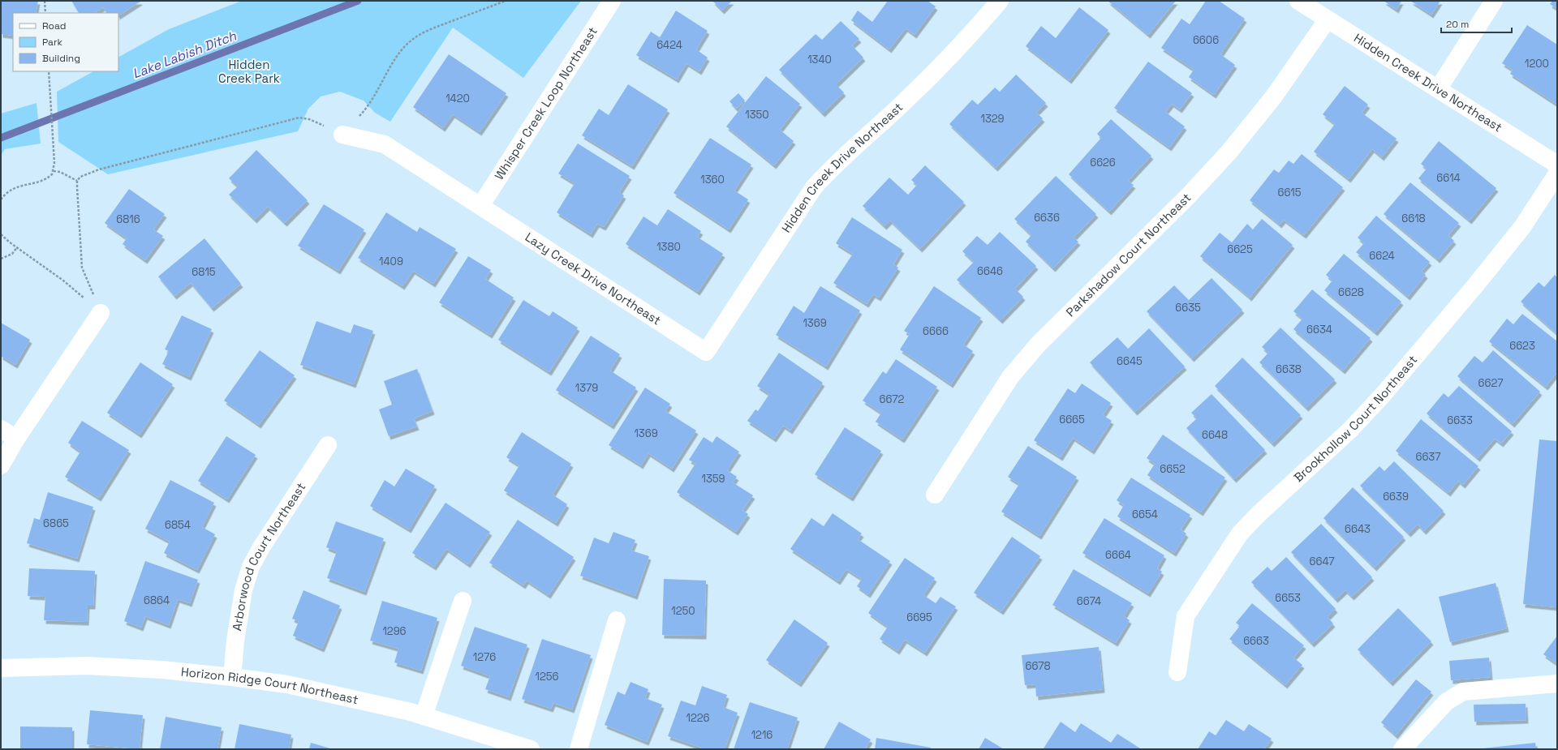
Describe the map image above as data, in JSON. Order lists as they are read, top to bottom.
{
  "streets": {
    "street": [
      "Hidden Creek Drive Northeast",
      "Whisper Creek Loop Northeast",
      "Parkshadow Court Northeast",
      "Lazy Creek Drive Northeast",
      "Brookhollow Court Northeast",
      "Arborwood Court Northeast",
      "Horizon Ridge Court Northeast"
    ]
  },
  "crossings": [
    ["Hidden Creek Drive Northeast", "Parkshadow Court Northeast"],
    ["Hidden Creek Drive Northeast", "Lazy Creek Drive Northeast"],
    ["Whisper Creek Loop Northeast", "Lazy Creek Drive Northeast"],
    ["Arborwood Court Northeast", "Horizon Ridge Court Northeast"]
  ],
  "water": ["Lake Labish Ditch"],
  "parks": ["Hidden Creek Park"],
  "house_numbers": [
    "6606",
    "6424",
    "1340",
    "1200",
    "1420",
    "1350",
    "1329",
    "6626",
    "6614",
    "1360",
    "6615",
    "6636",
    "6618",
    "6816",
    "1380",
    "6625",
    "6624",
    "1409",
    "6646",
    "6815",
    "6628",
    "6635",
    "1369",
    "6634",
    "6666",
    "6623",
    "6645",
    "6638",
    "6627",
    "1379",
    "6672",
    "6665",
    "6633",
    "1369",
    "6648",
    "6637",
    "6652",
    "1359",
    "6639",
    "6654",
    "6865",
    "6854",
    "6643",
    "6664",
    "6647",
    "6653",
    "6864",
    "6674",
    "1250",
    "6695",
    "1296",
    "6663",
    "1276",
    "6678",
    "1256",
    "1226",
    "1216"
  ],
  "legend": ["Road", "Park", "Building"],
  "scale_bar": "20 m"
}
